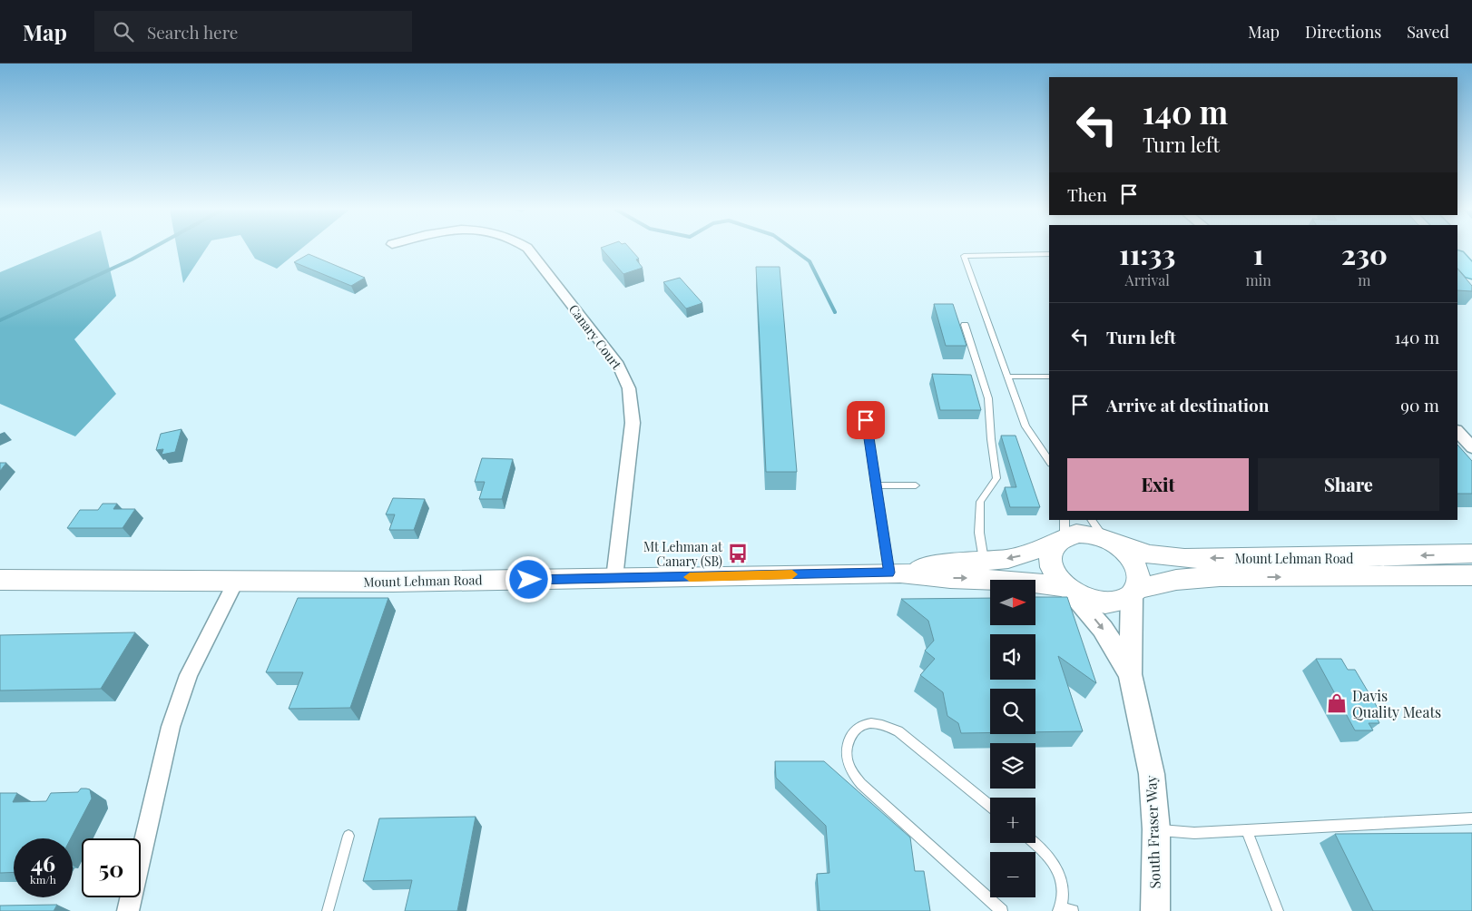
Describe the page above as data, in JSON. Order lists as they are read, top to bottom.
{
  "streets": {
    "main road": ["Mount Lehman Road"],
    "street": ["Canary Court", "South Fraser Way"]
  },
  "crossings": [
    ["Canary Court", "Mount Lehman Road"],
    ["Mount Lehman Road", "South Fraser Way"]
  ],
  "places": {
    "bus stop": ["Mt Lehman at Canary (SB)"],
    "shop": ["Davis Quality Meats"]
  },
  "north": "right",
  "page": {
    "header": "Map",
    "search": "Search here",
    "nav": ["Map", "Directions", "Saved"],
    "turn": ["140 m", "Turn left"],
    "then": "Then",
    "eta": [
      "11:33",
      "Arrival",
      "1",
      "min",
      "230",
      "m"
    ],
    "list": [
      {
        "name": "Turn left",
        "value": "140 m"
      },
      {
        "name": "Arrive at destination",
        "value": "90 m"
      }
    ],
    "buttons": ["Exit", "Share"],
    "map_buttons": ["+", "−"],
    "speed": "46 km/h",
    "limit": "50"
  }
}
